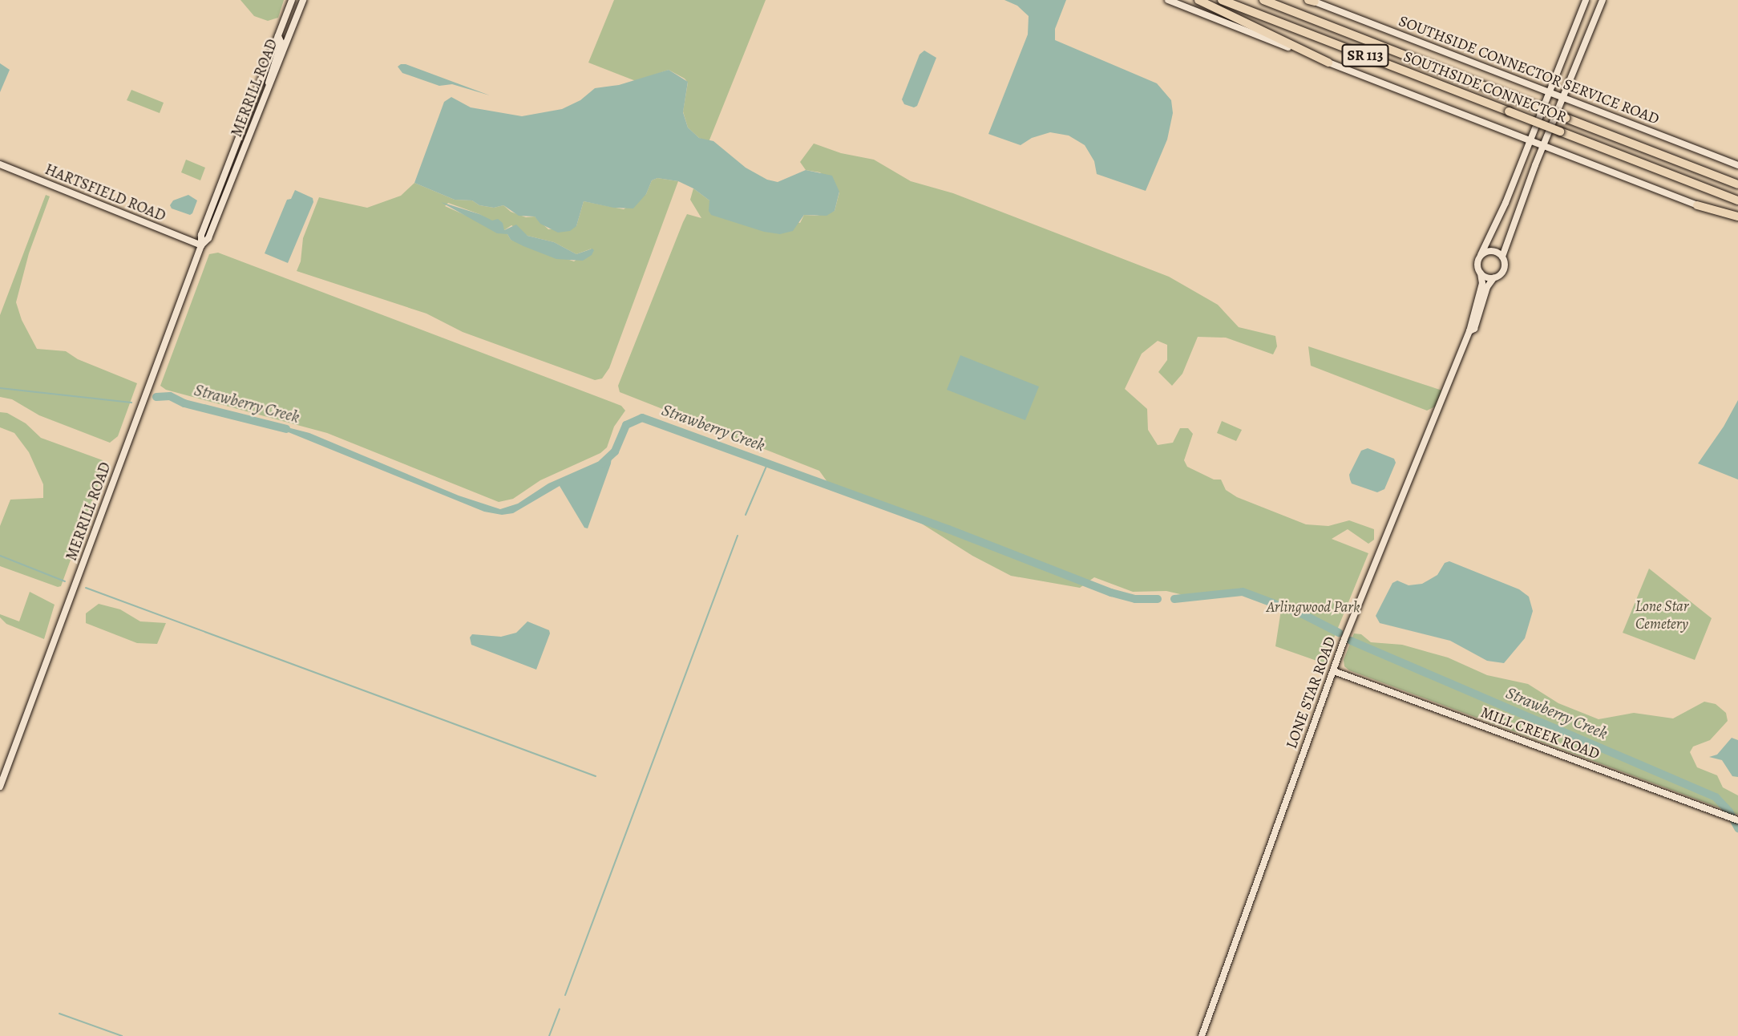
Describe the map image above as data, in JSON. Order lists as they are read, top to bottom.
{
  "streets": {
    "highway": ["SR 113", "SOUTHSIDE CONNECTOR"],
    "street": [
      "SOUTHSIDE CONNECTOR SERVICE ROAD",
      "MERRILL ROAD",
      "HARTSFIELD ROAD",
      "LONE STAR ROAD",
      "MILL CREEK ROAD"
    ]
  },
  "crossings": [
    ["MERRILL ROAD", "HARTSFIELD ROAD"],
    ["LONE STAR ROAD", "MILL CREEK ROAD"]
  ],
  "water": ["Strawberry Creek"],
  "parks": ["Lone Star Cemetery", "Arlingwood Park"]
}
